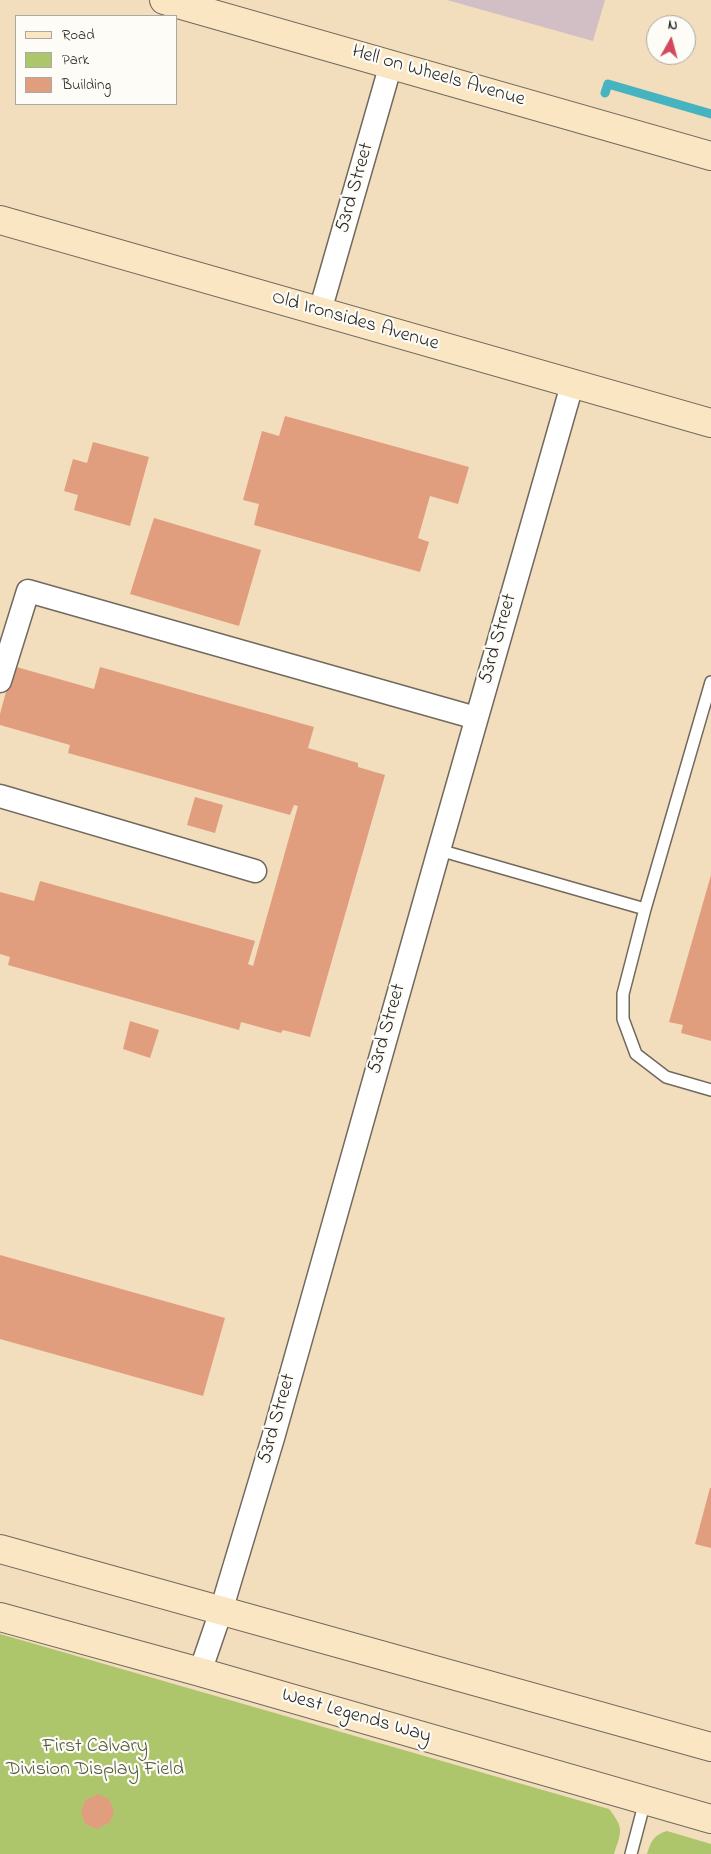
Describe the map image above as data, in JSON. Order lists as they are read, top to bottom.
{
  "streets": {
    "street": [
      "Hell on Wheels Avenue",
      "53rd Street",
      "Old Ironsides Avenue",
      "West Legends Way"
    ]
  },
  "crossings": [
    ["Hell on Wheels Avenue", "53rd Street"],
    ["53rd Street", "Old Ironsides Avenue"],
    ["53rd Street", "West Legends Way"]
  ],
  "parks": ["First Calvary Division Display Field"],
  "legend": ["Road", "Park", "Building"],
  "north": "top"
}
